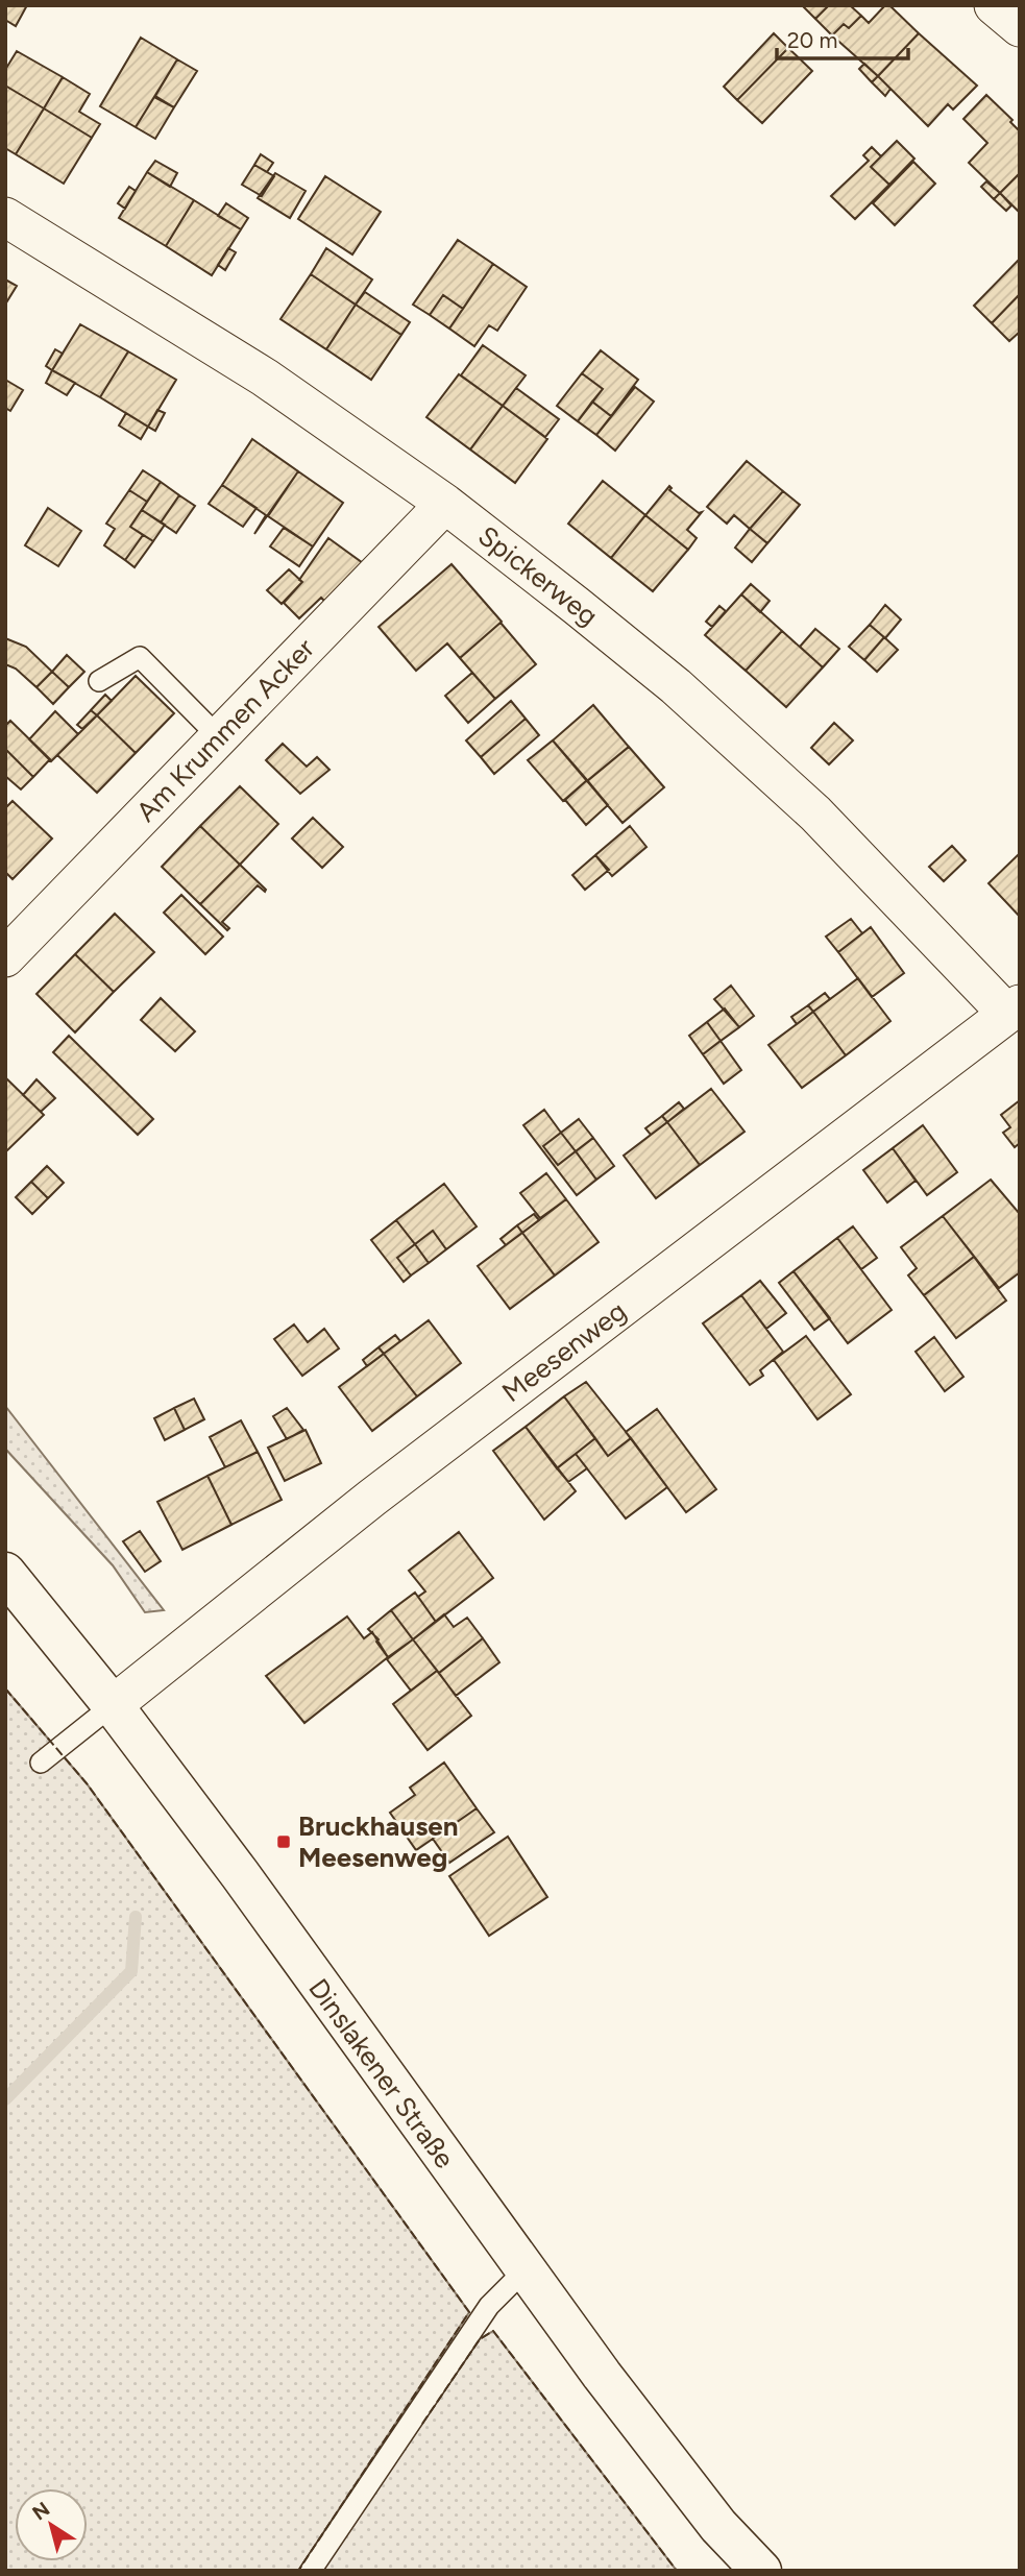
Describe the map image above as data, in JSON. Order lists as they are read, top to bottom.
{
  "streets": {
    "main road": ["Dinslakener Straße"],
    "street": ["Spickerweg", "Am Krummen Acker", "Meesenweg"]
  },
  "crossings": [
    ["Spickerweg", "Am Krummen Acker"],
    ["Spickerweg", "Meesenweg"],
    ["Meesenweg", "Dinslakener Straße"]
  ],
  "places": {
    "transit": ["Bruckhausen Meesenweg"]
  },
  "scale_bar": "20 m",
  "north": "top left"
}
